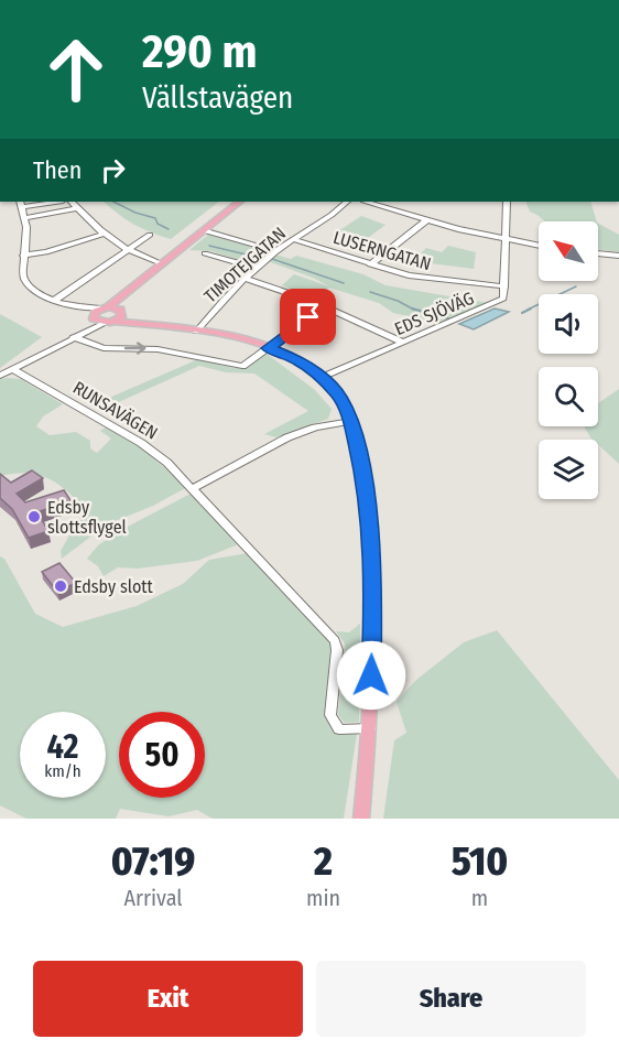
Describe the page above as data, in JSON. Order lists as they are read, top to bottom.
{
  "streets": {
    "street": [
      "LUSERNGATAN",
      "TIMOTEJGATAN",
      "EDS SJÖVÄG",
      "RUNSAVÄGEN"
    ]
  },
  "crossings": [
    ["LUSERNGATAN", "TIMOTEJGATAN"],
    ["LUSERNGATAN", "EDS SJÖVÄG"]
  ],
  "places": ["Edsby slottsflygel", "Edsby slott"],
  "north": "top left",
  "page": {
    "turn": ["290 m", "Vällstavägen"],
    "then": "Then",
    "speed": "42 km/h",
    "limit": "50",
    "eta": [
      "07:19",
      "Arrival",
      "2",
      "min",
      "510",
      "m"
    ],
    "buttons": ["Exit", "Share"]
  }
}
